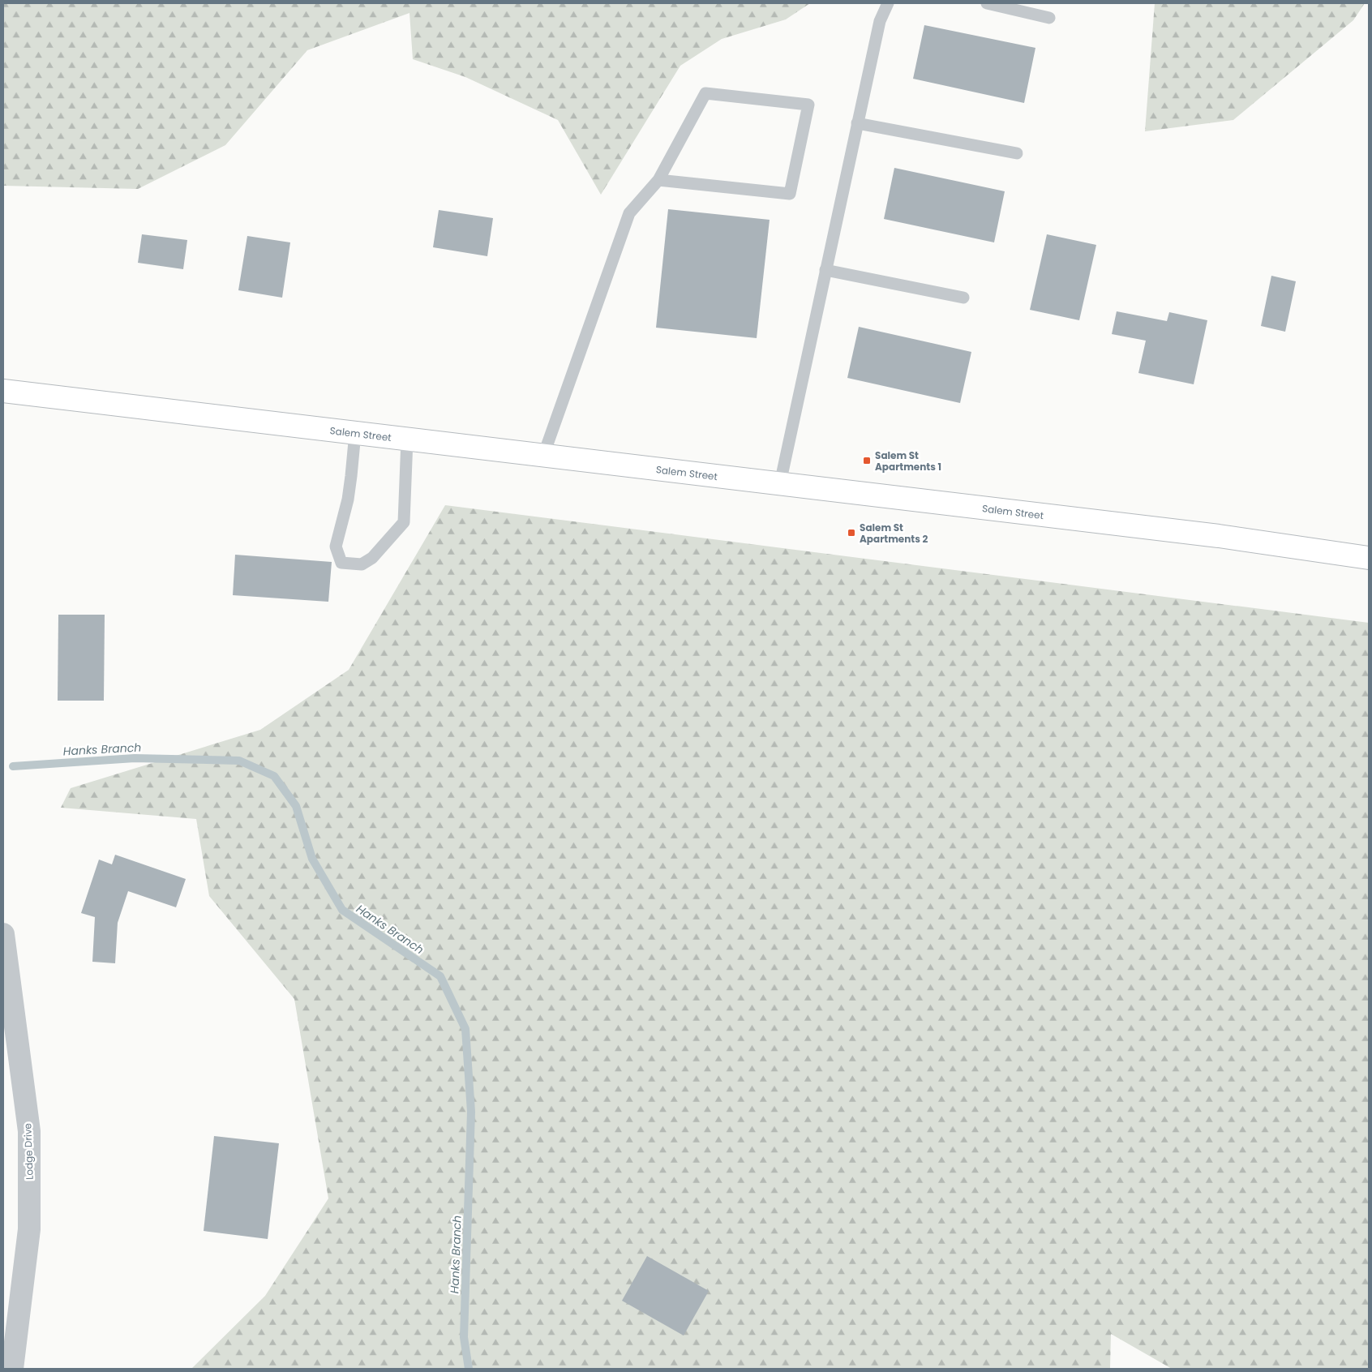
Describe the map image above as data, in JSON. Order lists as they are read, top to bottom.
{
  "streets": {
    "main road": ["Salem Street"],
    "street": ["Lodge Drive"]
  },
  "water": ["Hanks Branch"],
  "places": {
    "transit": ["Salem St Apartments 1", "Salem St Apartments 2"]
  }
}
